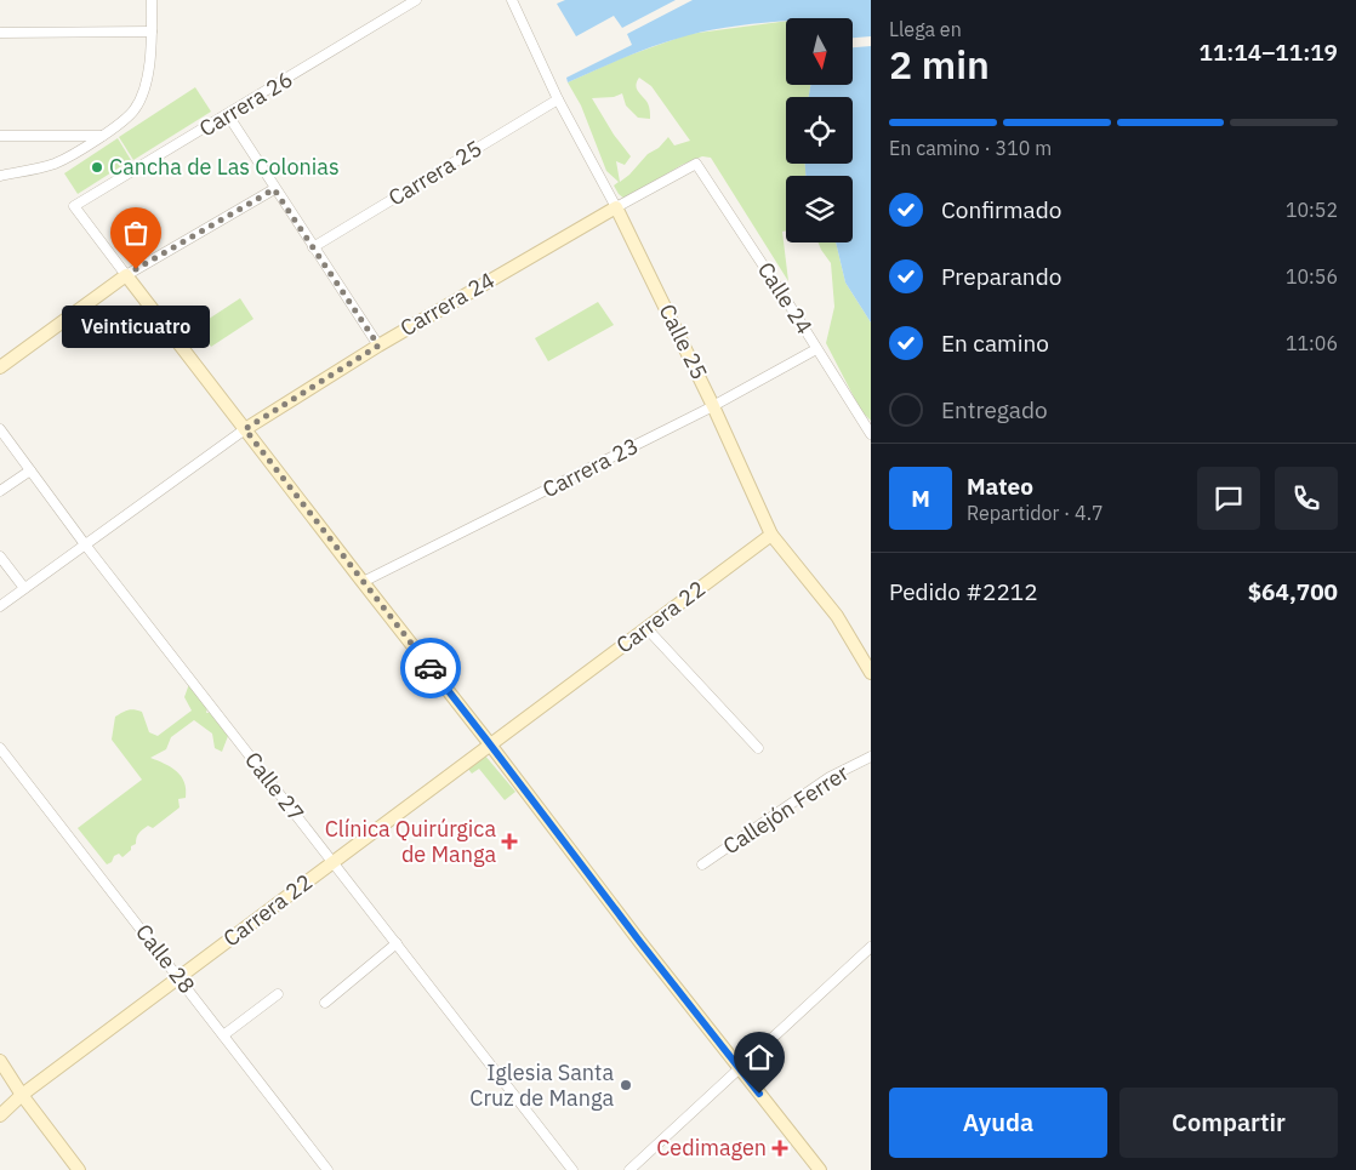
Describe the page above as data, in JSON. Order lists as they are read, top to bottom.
{
  "streets": {
    "street": [
      "Carrera 26",
      "Carrera 25",
      "Calle 24",
      "Carrera 24",
      "Calle 25",
      "Carrera 23",
      "Carrera 22",
      "Calle 27",
      "Callejón Ferrer",
      "Calle 28"
    ]
  },
  "crossings": [
    ["Carrera 25", "Calle 25"],
    ["Calle 24", "Carrera 24"],
    ["Calle 24", "Carrera 23"],
    ["Carrera 24", "Calle 25"],
    ["Carrera 24", "Calle 27"],
    ["Calle 25", "Carrera 23"],
    ["Calle 25", "Carrera 22"],
    ["Carrera 22", "Calle 27"],
    ["Carrera 22", "Calle 28"]
  ],
  "places": {
    "other": ["Cancha de Las Colonias", "Veinticuatro", "Iglesia Santa Cruz de Manga"],
    "health": ["Clínica Quirúrgica de Manga", "Cedimagen"]
  },
  "north": "bottom",
  "page": {
    "heading": ["2 min", "Llega en", "11:14–11:19"],
    "panel": [
      "Mateo",
      "Repartidor · 4.7",
      "Pedido #2212",
      "$64,700"
    ],
    "bar": "En camino · 310 m",
    "list": [
      ["Confirmado", "10:52"],
      ["Preparando", "10:56"],
      ["En camino", "11:06"],
      "Entregado"
    ],
    "bubble": "Veinticuatro",
    "round": "M",
    "buttons": ["Ayuda", "Compartir"]
  }
}
